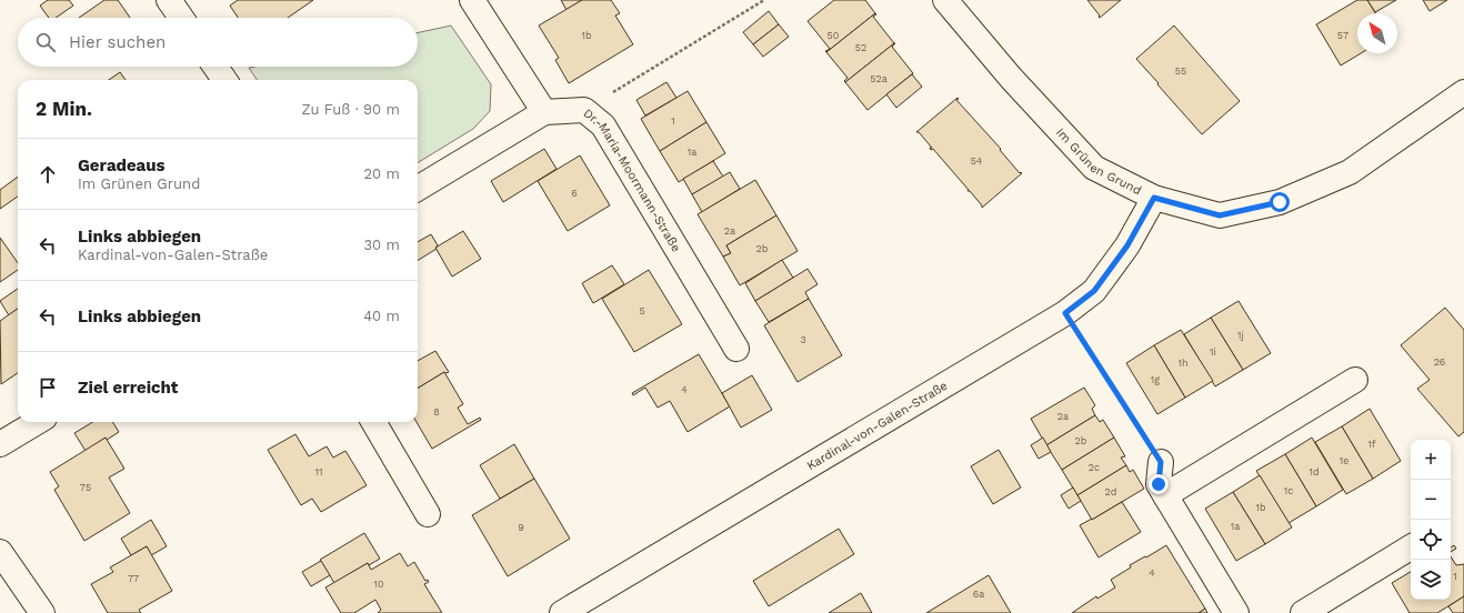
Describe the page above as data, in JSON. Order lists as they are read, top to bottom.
{
  "streets": {
    "street": ["Im Grünen Grund", "Dr.-Maria-Moormann-Straße", "Kardinal-von-Galen-Straße"]
  },
  "crossings": [
    ["Im Grünen Grund", "Kardinal-von-Galen-Straße"]
  ],
  "house_numbers": [
    "1b",
    "50",
    "57",
    "52",
    "55",
    "52a",
    "1",
    "1a",
    "54",
    "6",
    "2a",
    "2b",
    "5",
    "1j",
    "3",
    "1i",
    "26",
    "1h",
    "1g",
    "4",
    "8",
    "2a",
    "2b",
    "1f",
    "1e",
    "2c",
    "11",
    "1d",
    "75",
    "1c",
    "2d",
    "1b",
    "1a",
    "9",
    "4",
    "1",
    "77",
    "10",
    "6a"
  ],
  "north": "top left",
  "page": {
    "search": "Hier suchen",
    "heading": ["2 Min.", "Zu Fuß · 90 m"],
    "list": [
      ["Geradeaus", "Im Grünen Grund", "20 m"],
      ["Links abbiegen", "Kardinal-von-Galen-Straße", "30 m"],
      ["Links abbiegen", "40 m"],
      "Ziel erreicht"
    ],
    "map_buttons": ["+", "−"]
  }
}
